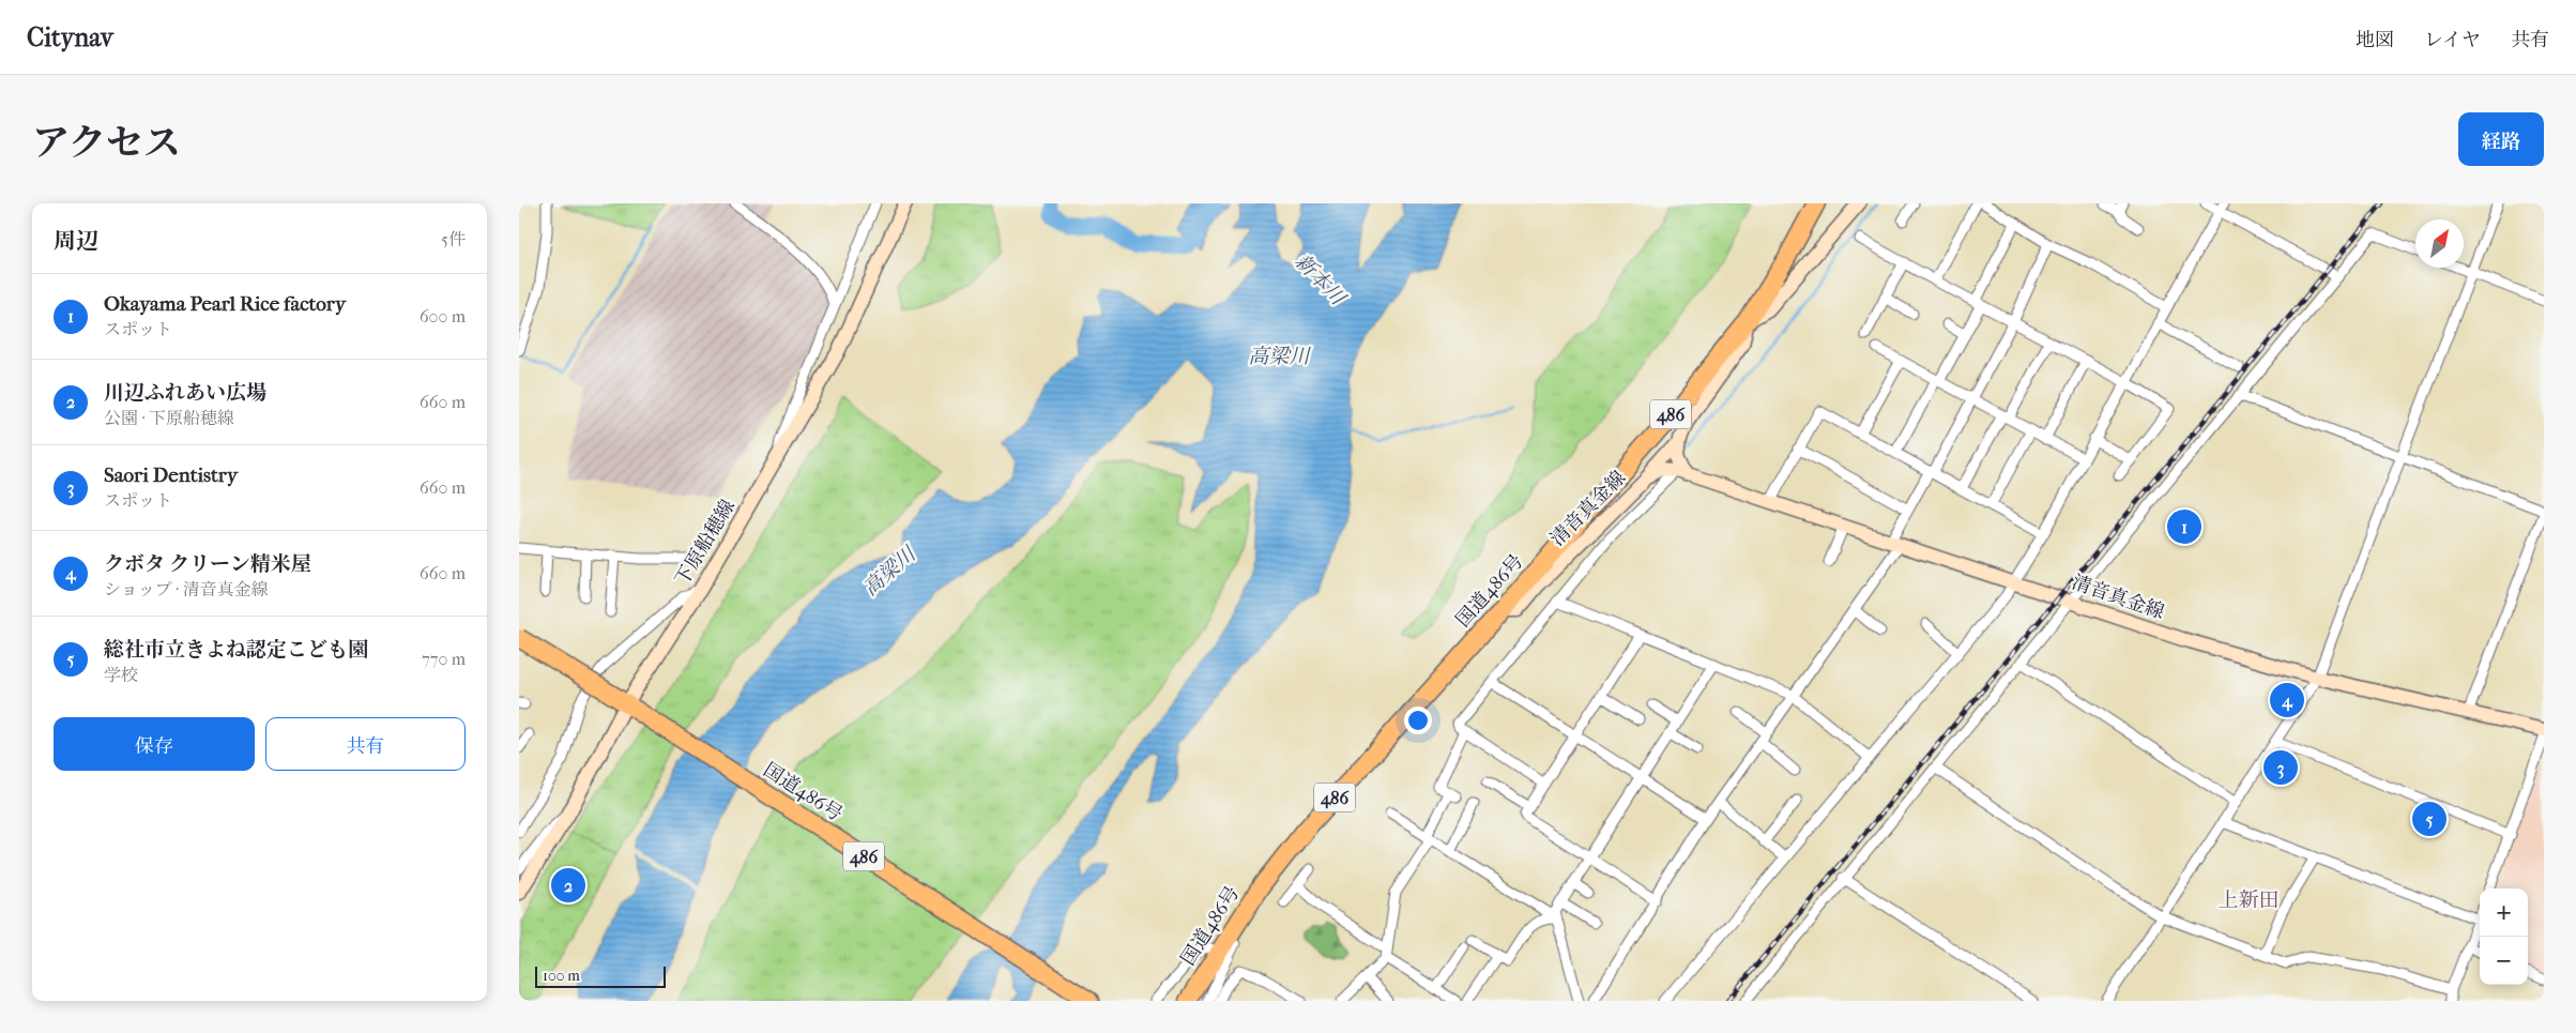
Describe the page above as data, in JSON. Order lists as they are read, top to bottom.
{
  "streets": {
    "highway": ["486", "国道486号"],
    "main road": ["清音真金線", "下原船穂線"]
  },
  "crossings": [
    ["清音真金線", "国道486号"],
    ["下原船穂線", "国道486号"]
  ],
  "districts": ["上新田"],
  "water": ["新本川", "高梁川"],
  "scale_bar": "100 m",
  "north": "top right",
  "page": {
    "header": "Citynav",
    "nav": ["地図", "レイヤ", "共有"],
    "title": "アクセス",
    "buttons": [
      "経路",
      ["保存", "共有"]
    ],
    "heading": ["周辺", "5件"],
    "list": [
      {
        "mark": "1",
        "name": "Okayama Pearl Rice factory",
        "note": "スポット",
        "value": "600 m"
      },
      {
        "mark": "2",
        "name": "川辺ふれあい広場",
        "note": "公園 · 下原船穂線",
        "value": "660 m"
      },
      {
        "mark": "3",
        "name": "Saori Dentistry",
        "note": "スポット",
        "value": "660 m"
      },
      {
        "mark": "4",
        "name": "クボタ クリーン精米屋",
        "note": "ショップ · 清音真金線",
        "value": "660 m"
      },
      {
        "mark": "5",
        "name": "総社市立きよね認定こども園",
        "note": "学校",
        "value": "770 m"
      }
    ],
    "pins": [
      "1",
      "4",
      "3",
      "5",
      "2"
    ],
    "map_buttons": ["+", "−"],
    "scale": "100 m"
  }
}
